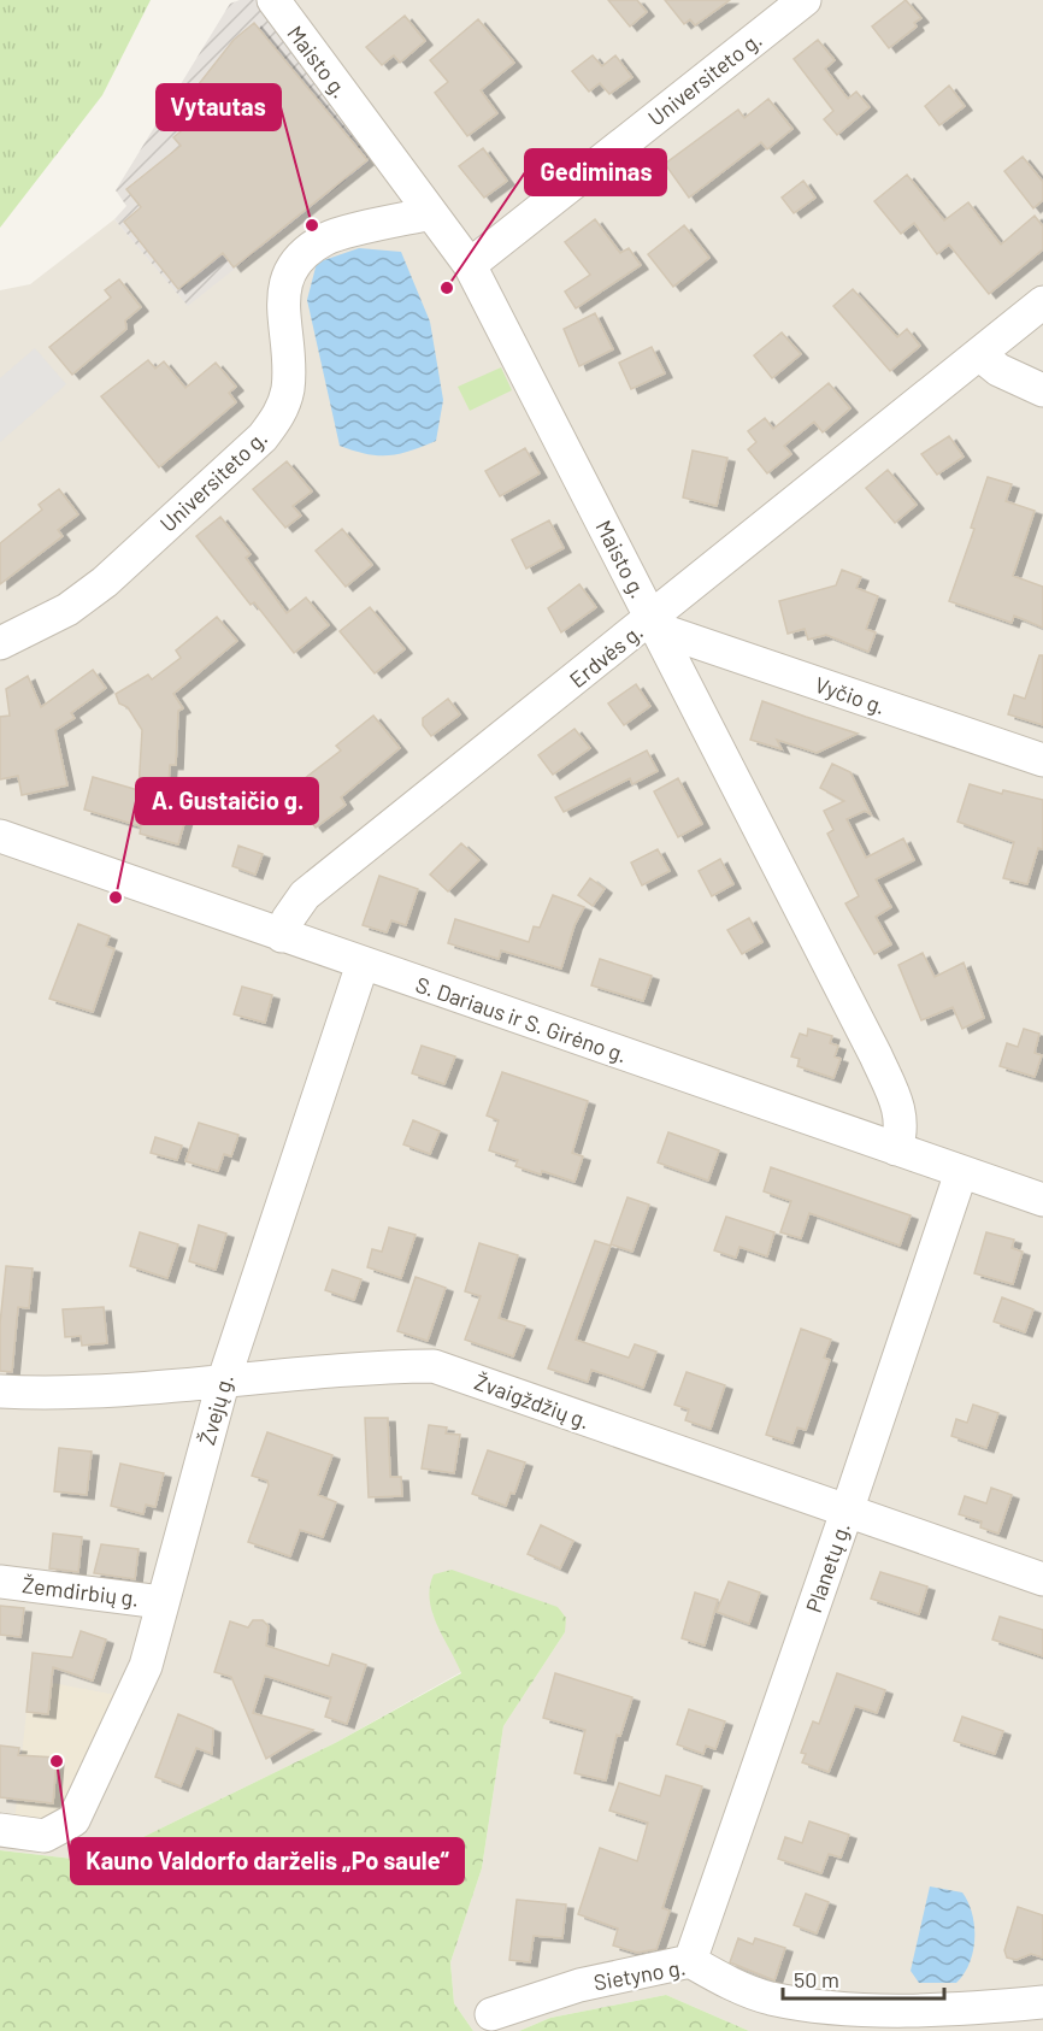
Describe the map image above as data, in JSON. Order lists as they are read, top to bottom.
{
  "streets": {
    "street": [
      "Maisto g.",
      "Universiteto g.",
      "Erdvės g.",
      "Vyčio g.",
      "S. Dariaus ir S. Girėno g.",
      "Žvaigždžių g.",
      "Žvejų g.",
      "Planetų g.",
      "Žemdirbių g.",
      "Sietyno g."
    ]
  },
  "crossings": [
    ["Maisto g.", "Universiteto g."],
    ["Maisto g.", "Erdvės g."],
    ["Maisto g.", "Vyčio g."],
    ["Maisto g.", "S. Dariaus ir S. Girėno g."],
    ["Erdvės g.", "Vyčio g."],
    ["Erdvės g.", "S. Dariaus ir S. Girėno g."],
    ["S. Dariaus ir S. Girėno g.", "Žvejų g."],
    ["S. Dariaus ir S. Girėno g.", "Planetų g."],
    ["Žvaigždžių g.", "Žvejų g."],
    ["Žvaigždžių g.", "Planetų g."],
    ["Žvejų g.", "Žemdirbių g."],
    ["Planetų g.", "Sietyno g."]
  ],
  "places": [
    "Vytautas",
    "Gediminas",
    "A. Gustaičio g.",
    "Kauno Valdorfo darželis „Po saule“"
  ],
  "scale_bar": "50 m"
}
